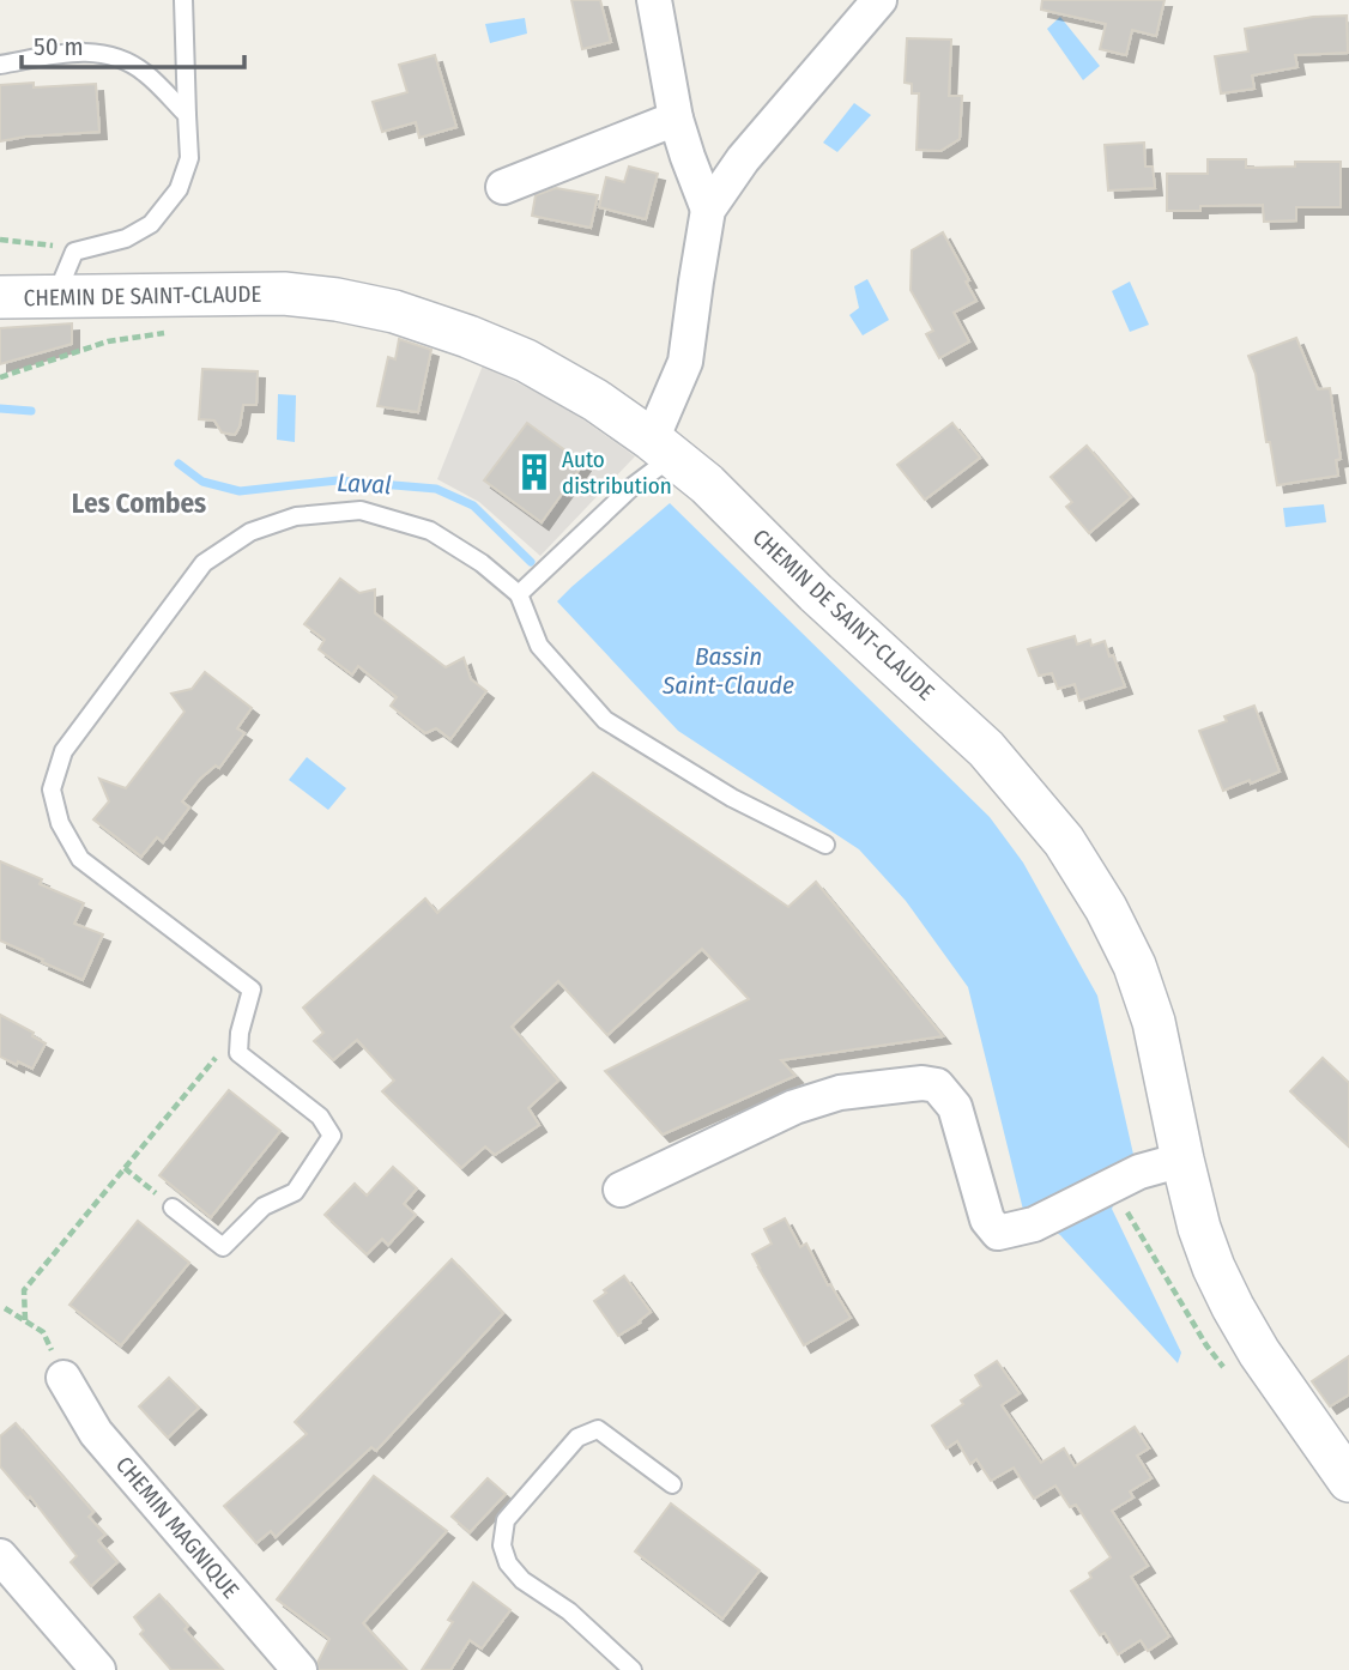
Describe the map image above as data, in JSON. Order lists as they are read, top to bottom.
{
  "streets": {
    "street": ["CHEMIN DE SAINT-CLAUDE", "CHEMIN MAGNIQUE"]
  },
  "districts": ["Les Combes"],
  "water": ["Laval", "Bassin Saint-Claude"],
  "places": {
    "building": ["Auto distribution"]
  },
  "scale_bar": "50 m"
}
